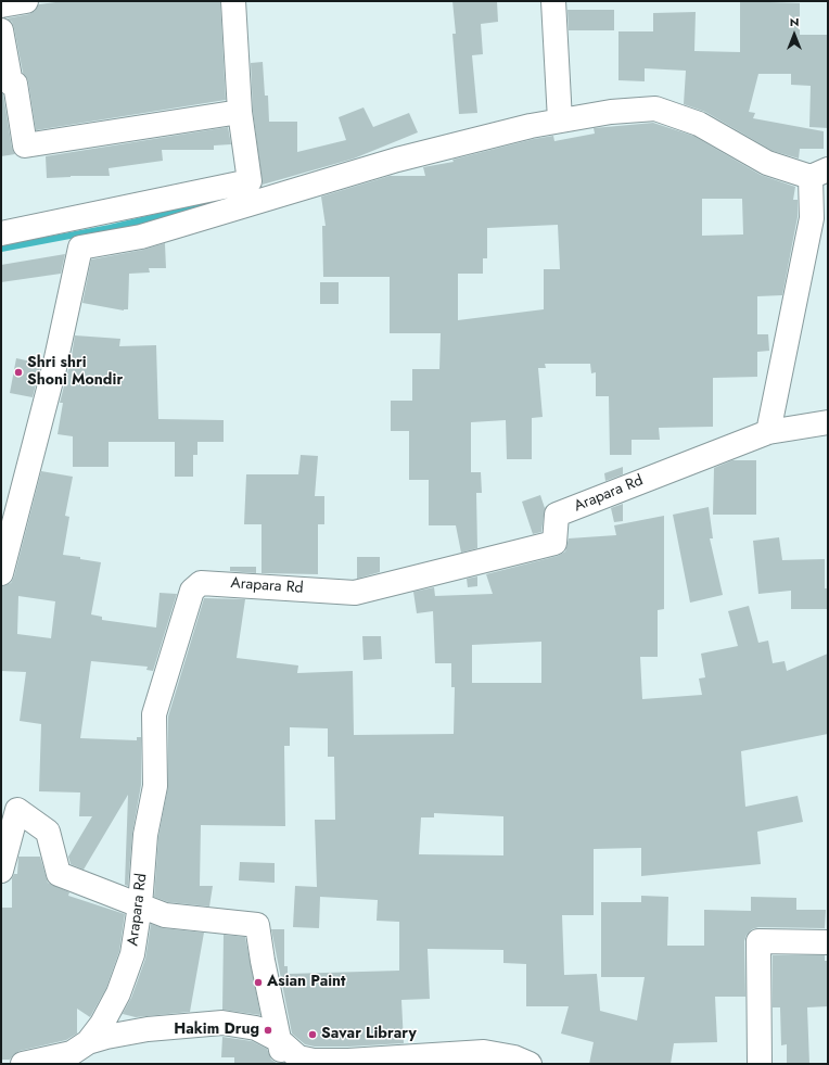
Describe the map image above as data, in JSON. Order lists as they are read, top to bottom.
{
  "streets": {
    "street": ["Arapara Rd"]
  },
  "places": [
    "Shri shri Shoni Mondir",
    "Asian Paint",
    "Hakim Drug",
    "Savar Library"
  ],
  "north": "top"
}
